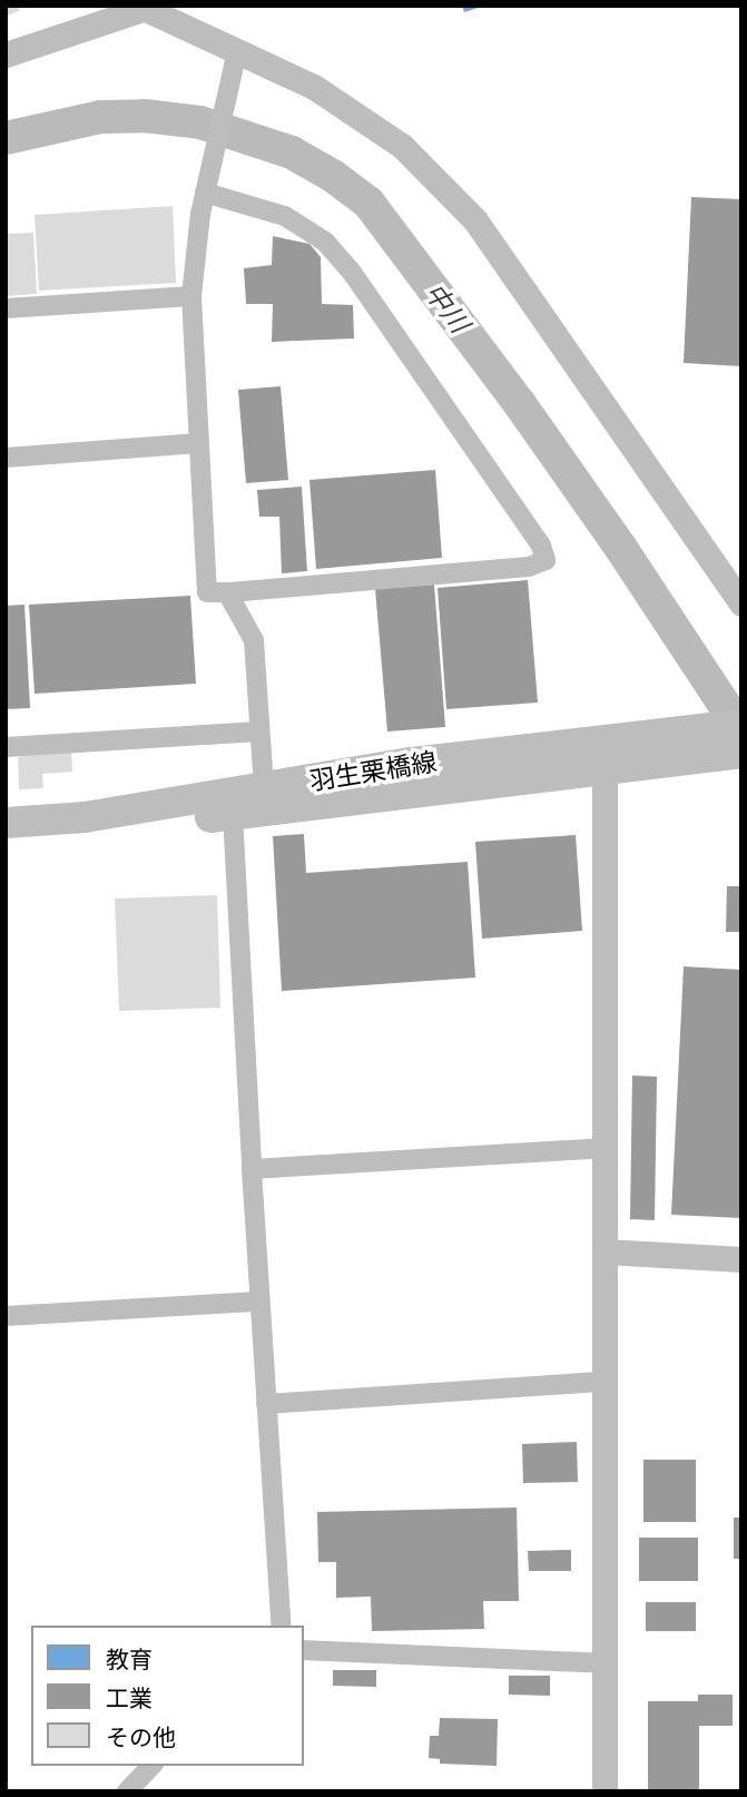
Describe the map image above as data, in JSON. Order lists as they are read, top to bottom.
{
  "streets": {
    "main road": ["羽生栗橋線"]
  },
  "water": ["中川"],
  "legend": ["教育", "工業", "その他"]
}
